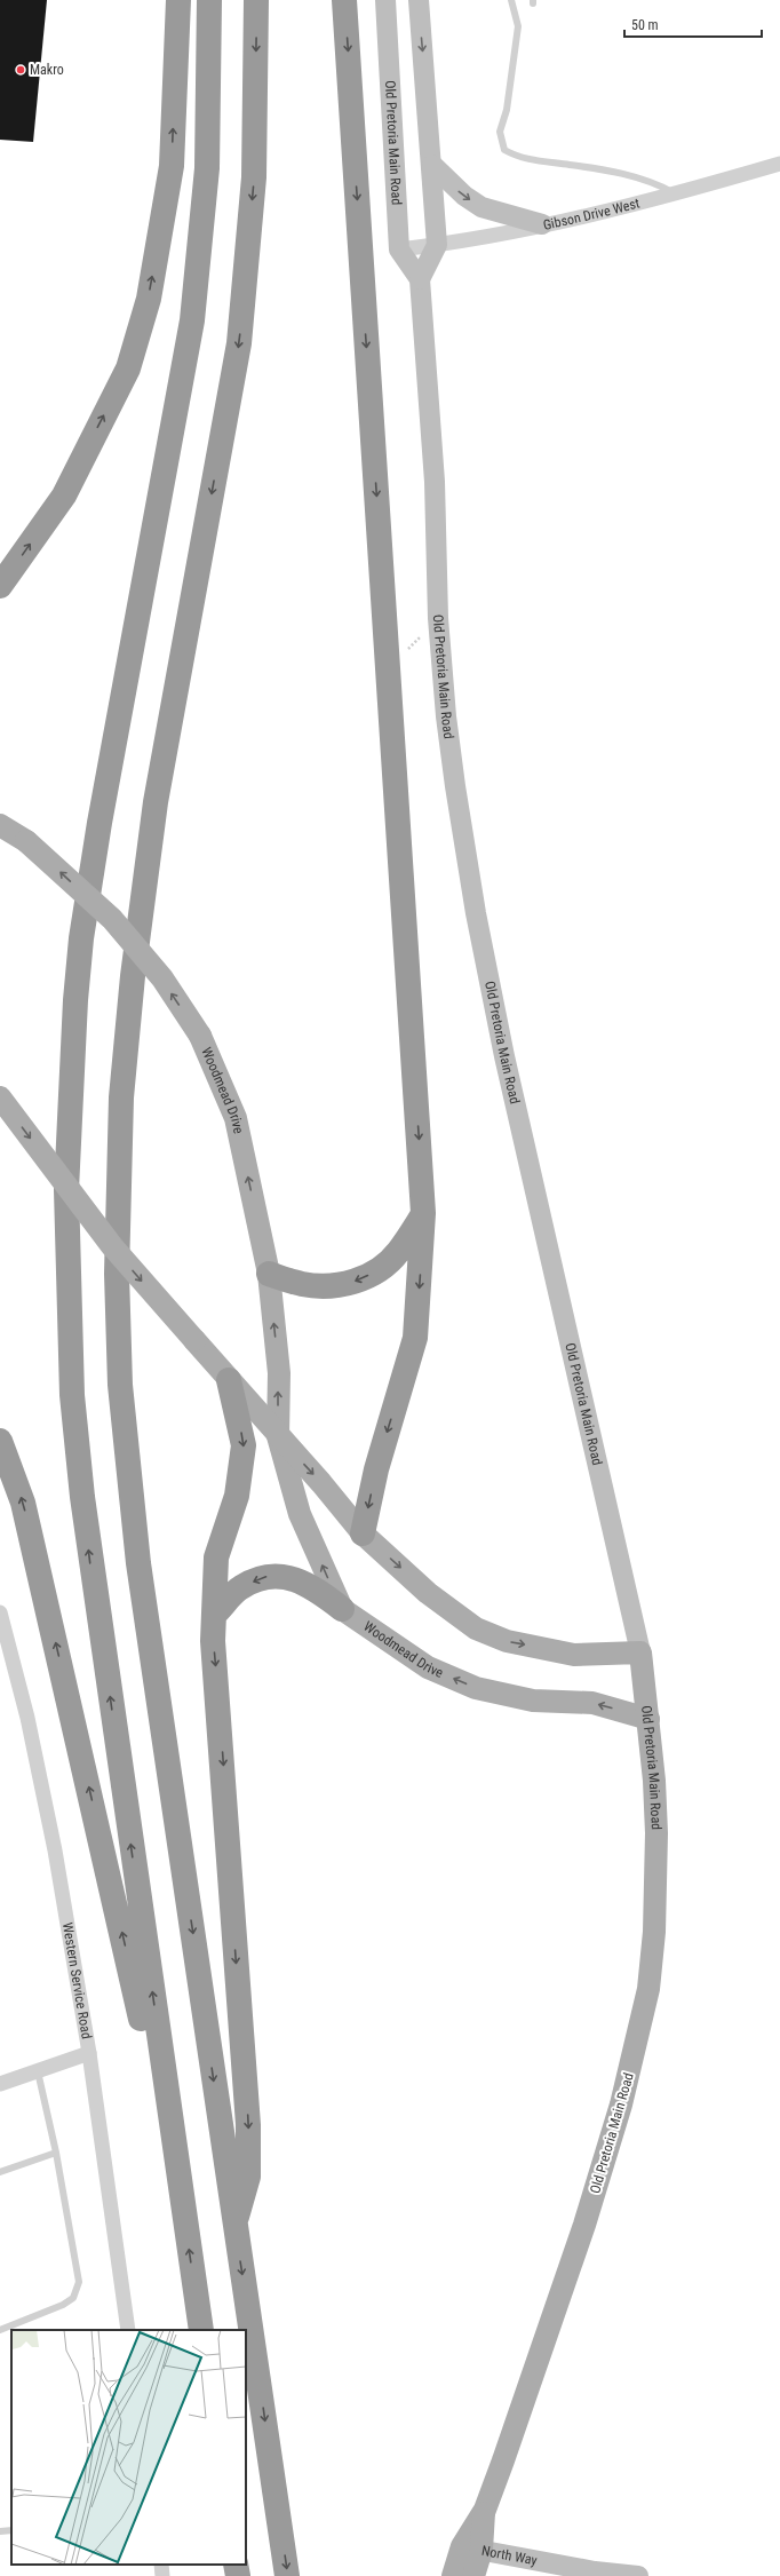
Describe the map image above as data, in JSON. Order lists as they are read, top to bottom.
{
  "streets": {
    "main road": ["Old Pretoria Main Road", "Woodmead Drive", "North Way"],
    "street": ["Gibson Drive West", "Western Service Road"]
  },
  "crossings": [
    ["Old Pretoria Main Road", "Gibson Drive West"],
    ["Old Pretoria Main Road", "Woodmead Drive"],
    ["Old Pretoria Main Road", "North Way"]
  ],
  "places": ["Makro"],
  "scale_bar": "50 m"
}
